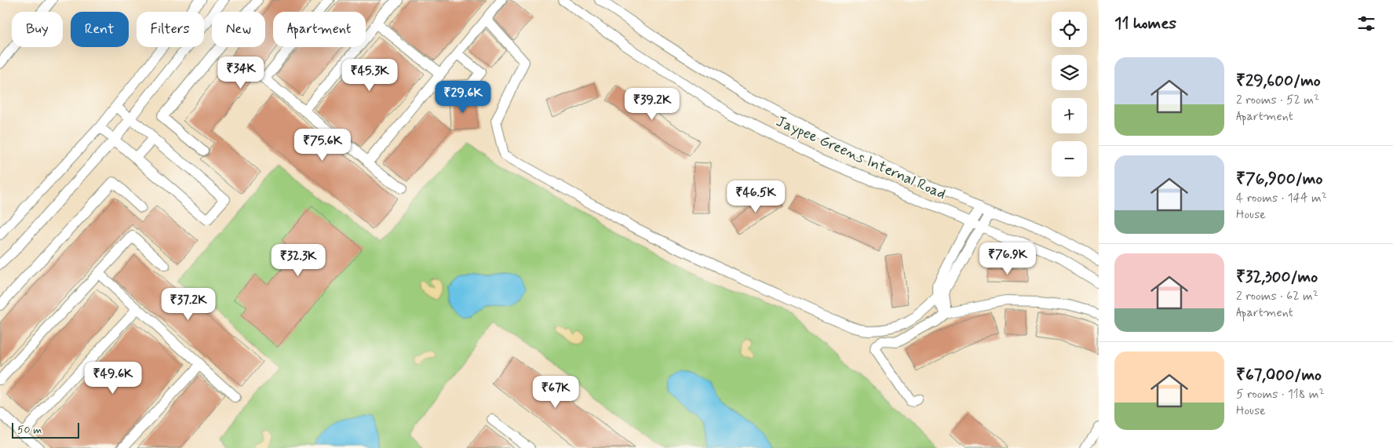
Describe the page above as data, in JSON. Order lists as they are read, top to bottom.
{
  "streets": {
    "street": ["Jaypee Greens Internal Road"]
  },
  "scale_bar": "50 m",
  "page": {
    "heading": "11 homes",
    "map_buttons": ["+", "−"],
    "chip": [
      "Buy",
      "Rent",
      "Filters",
      "New",
      "Apartment"
    ],
    "list": [
      {
        "name": "₹29,600/mo",
        "note": "2 rooms · 52 m² · Apartment"
      },
      {
        "name": "₹76,900/mo",
        "note": "4 rooms · 144 m² · House"
      },
      {
        "name": "₹32,300/mo",
        "note": "2 rooms · 62 m² · Apartment"
      },
      {
        "name": "₹67,000/mo",
        "note": "5 rooms · 118 m² · House"
      }
    ],
    "price": [
      "₹34K",
      "₹45.3K",
      "₹29.6K",
      "₹39.2K",
      "₹75.6K",
      "₹46.5K",
      "₹76.9K",
      "₹32.3K",
      "₹37.2K",
      "₹49.6K",
      "₹67K"
    ],
    "scale": "50 m"
  }
}
